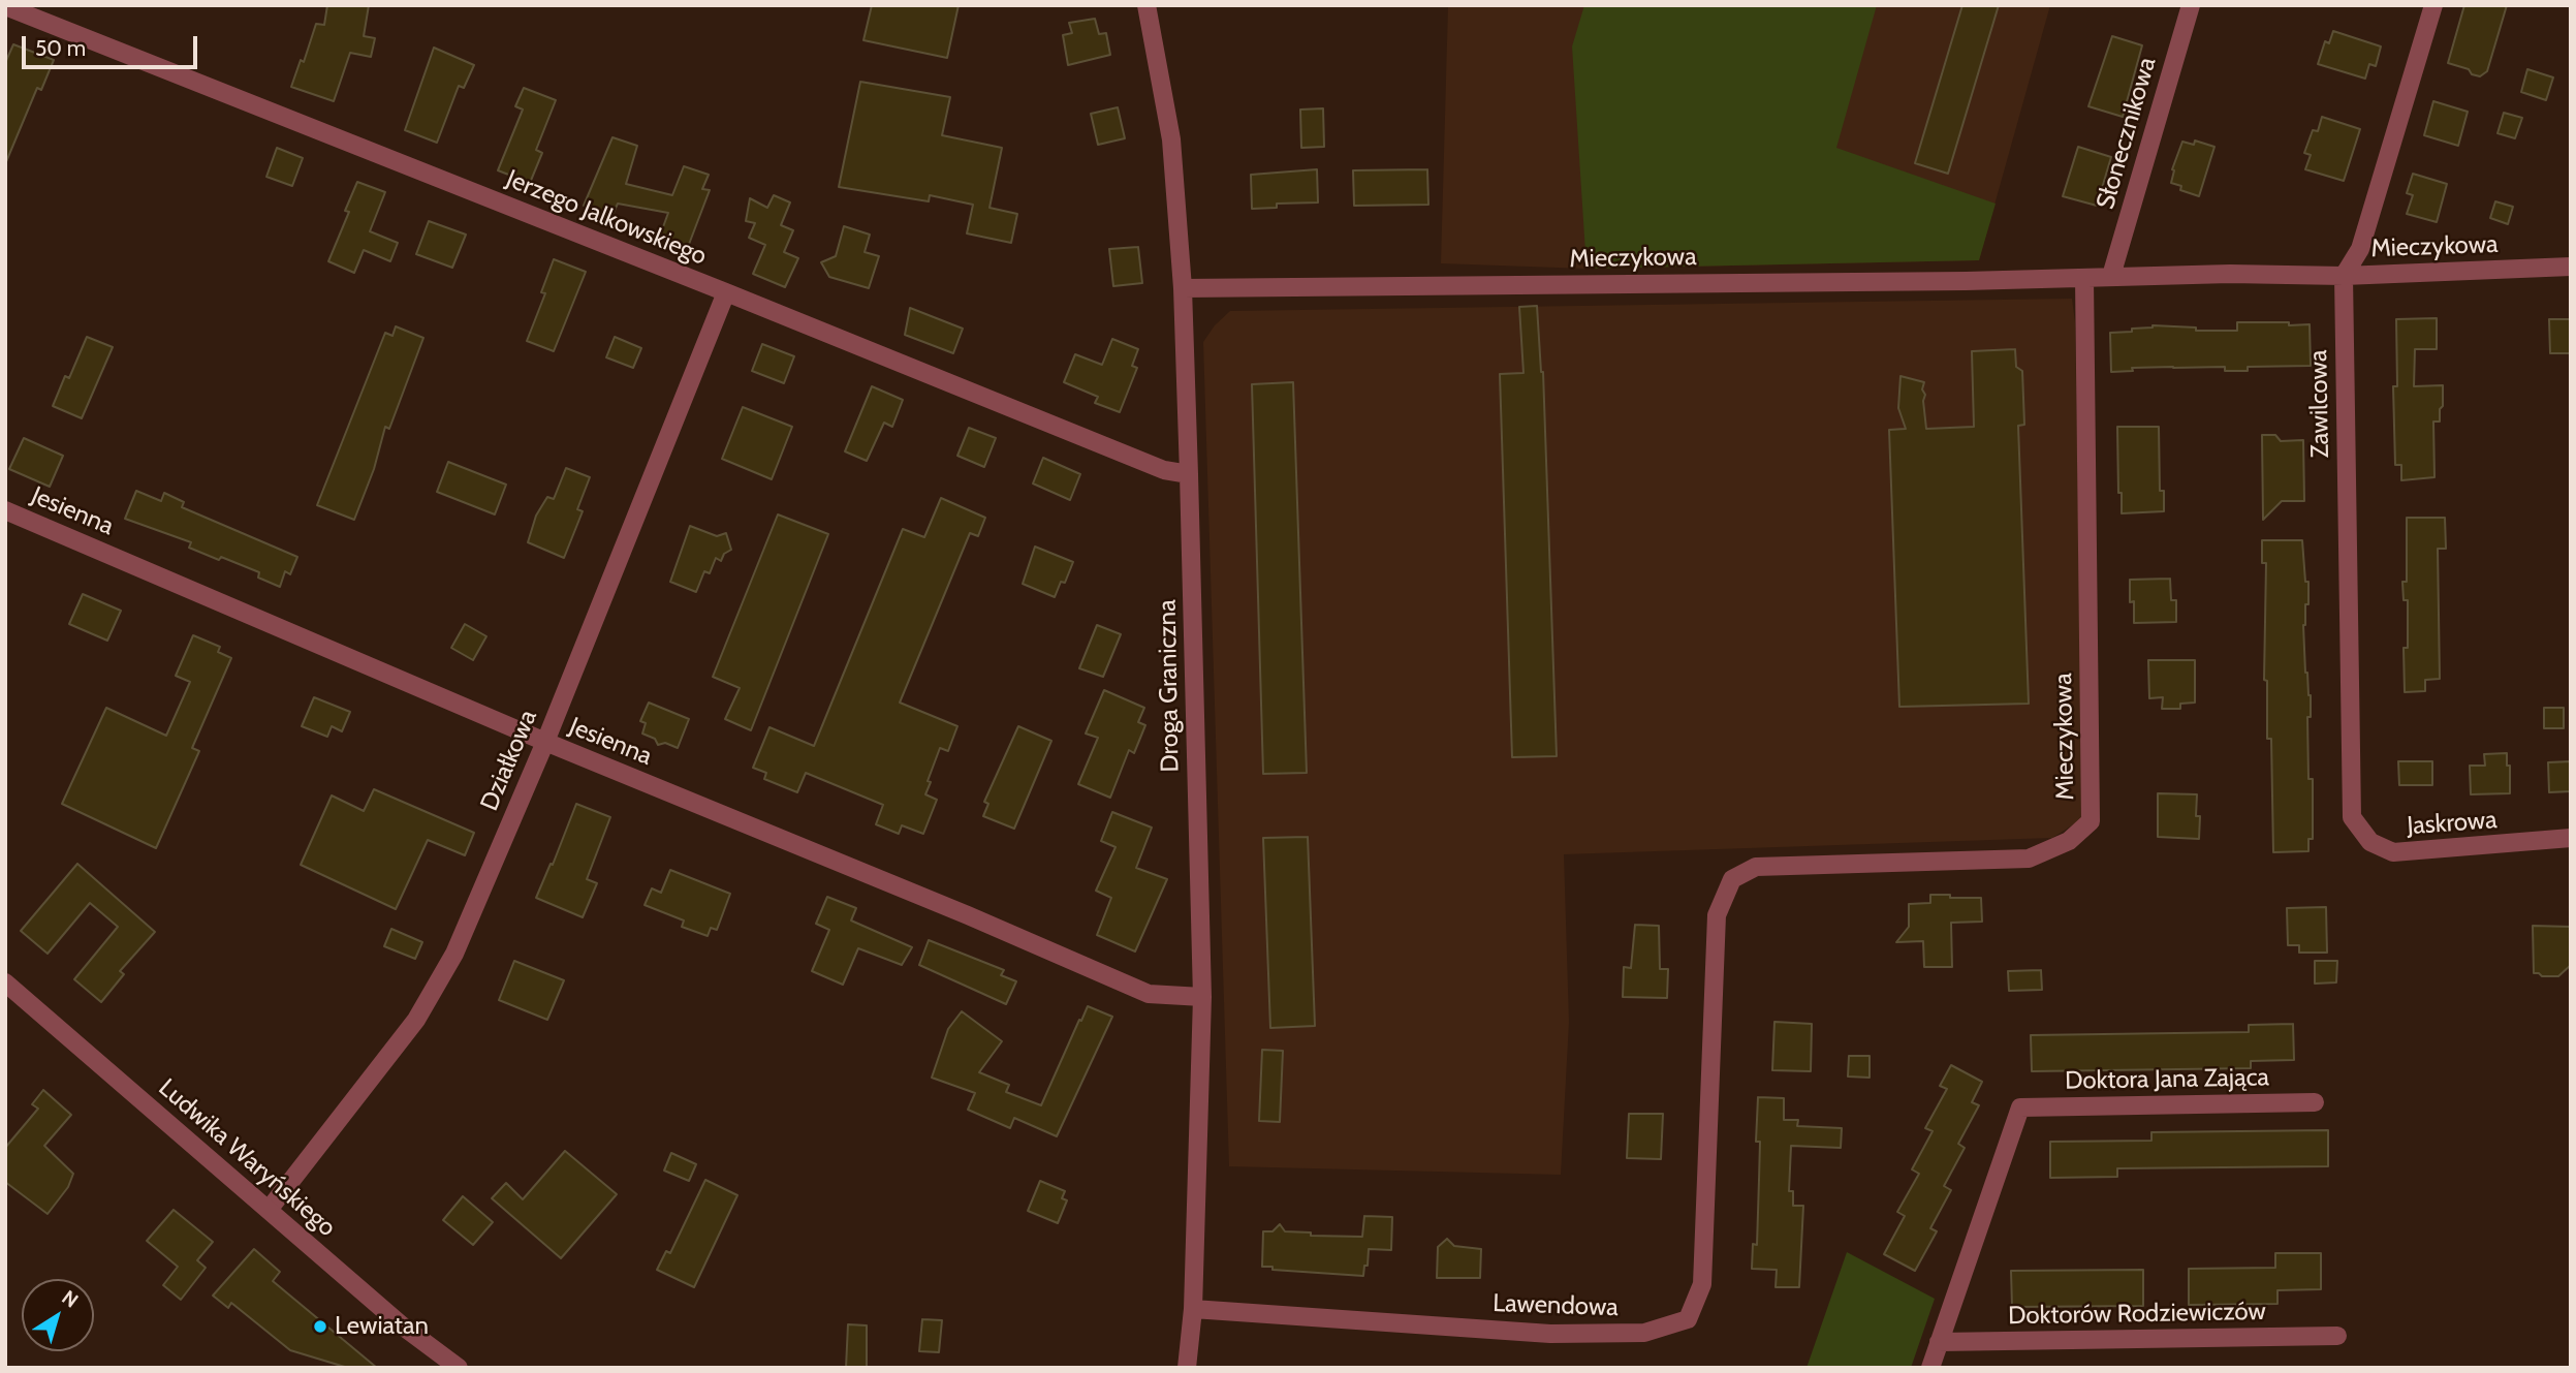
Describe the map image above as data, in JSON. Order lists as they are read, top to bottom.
{
  "streets": {
    "street": [
      "Słonecznikowa",
      "Jerzego Jalkowskiego",
      "Mieczykowa",
      "Zawilcowa",
      "Jesienna",
      "Droga Graniczna",
      "Działkowa",
      "Jaskrowa",
      "Doktora Jana Zająca",
      "Ludwika Waryńskiego",
      "Lawendowa",
      "Doktorów Rodziewiczów"
    ]
  },
  "crossings": [
    ["Słonecznikowa", "Mieczykowa"],
    ["Jerzego Jalkowskiego", "Droga Graniczna"],
    ["Jerzego Jalkowskiego", "Działkowa"],
    ["Mieczykowa", "Zawilcowa"],
    ["Mieczykowa", "Droga Graniczna"],
    ["Mieczykowa", "Lawendowa"],
    ["Zawilcowa", "Jaskrowa"],
    ["Jesienna", "Droga Graniczna"],
    ["Jesienna", "Działkowa"],
    ["Droga Graniczna", "Lawendowa"],
    ["Działkowa", "Ludwika Waryńskiego"],
    ["Doktora Jana Zająca", "Doktorów Rodziewiczów"]
  ],
  "places": ["Lewiatan"],
  "scale_bar": "50 m",
  "north": "top right"
}
